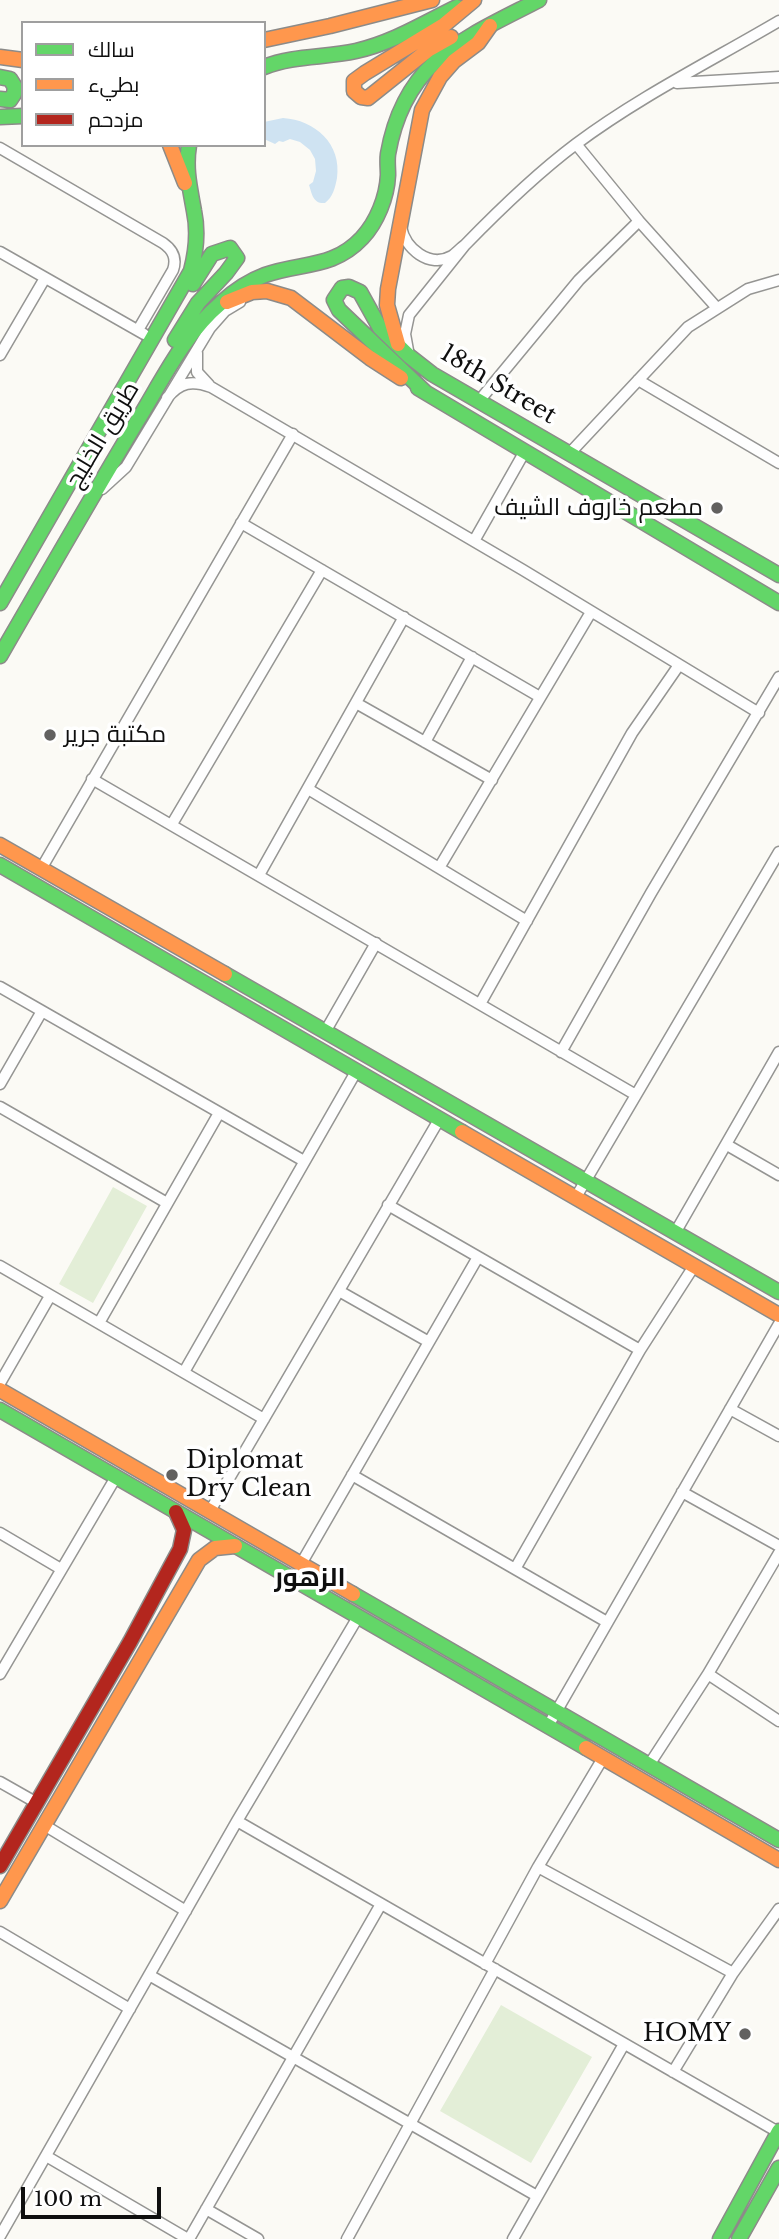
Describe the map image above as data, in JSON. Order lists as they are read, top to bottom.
{
  "streets": {
    "street": ["18th Street", "طريق الخليج"]
  },
  "districts": ["الزهور"],
  "places": [
    "مطعم خاروف الشيف",
    "مكتبة جرير",
    "Diplomat Dry Clean",
    "HOMY"
  ],
  "legend": ["سالك", "بطيء", "مزدحم"],
  "scale_bar": "100 m"
}
